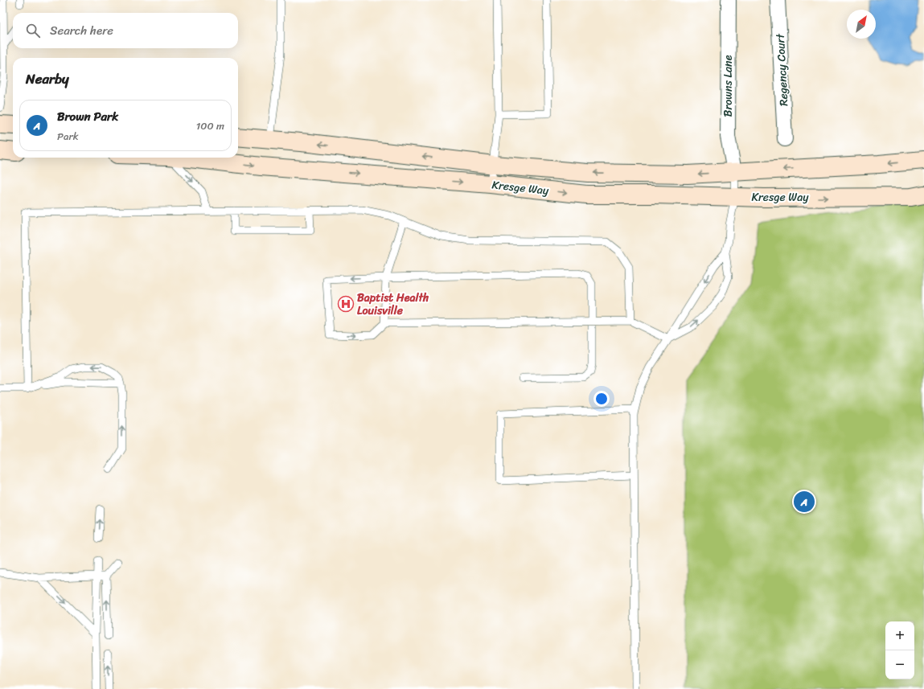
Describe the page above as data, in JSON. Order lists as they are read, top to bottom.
{
  "streets": {
    "street": ["Regency Court", "Browns Lane", "Kresge Way"]
  },
  "crossings": [
    ["Browns Lane", "Kresge Way"]
  ],
  "places": {
    "hospital": ["Baptist Health Louisville"]
  },
  "north": "top right",
  "page": {
    "search": "Search here",
    "heading": "Nearby",
    "list": [
      {
        "mark": "A",
        "name": "Brown Park",
        "note": "Park",
        "value": "100 m"
      }
    ],
    "pins": "A",
    "map_buttons": ["+", "−"]
  }
}
